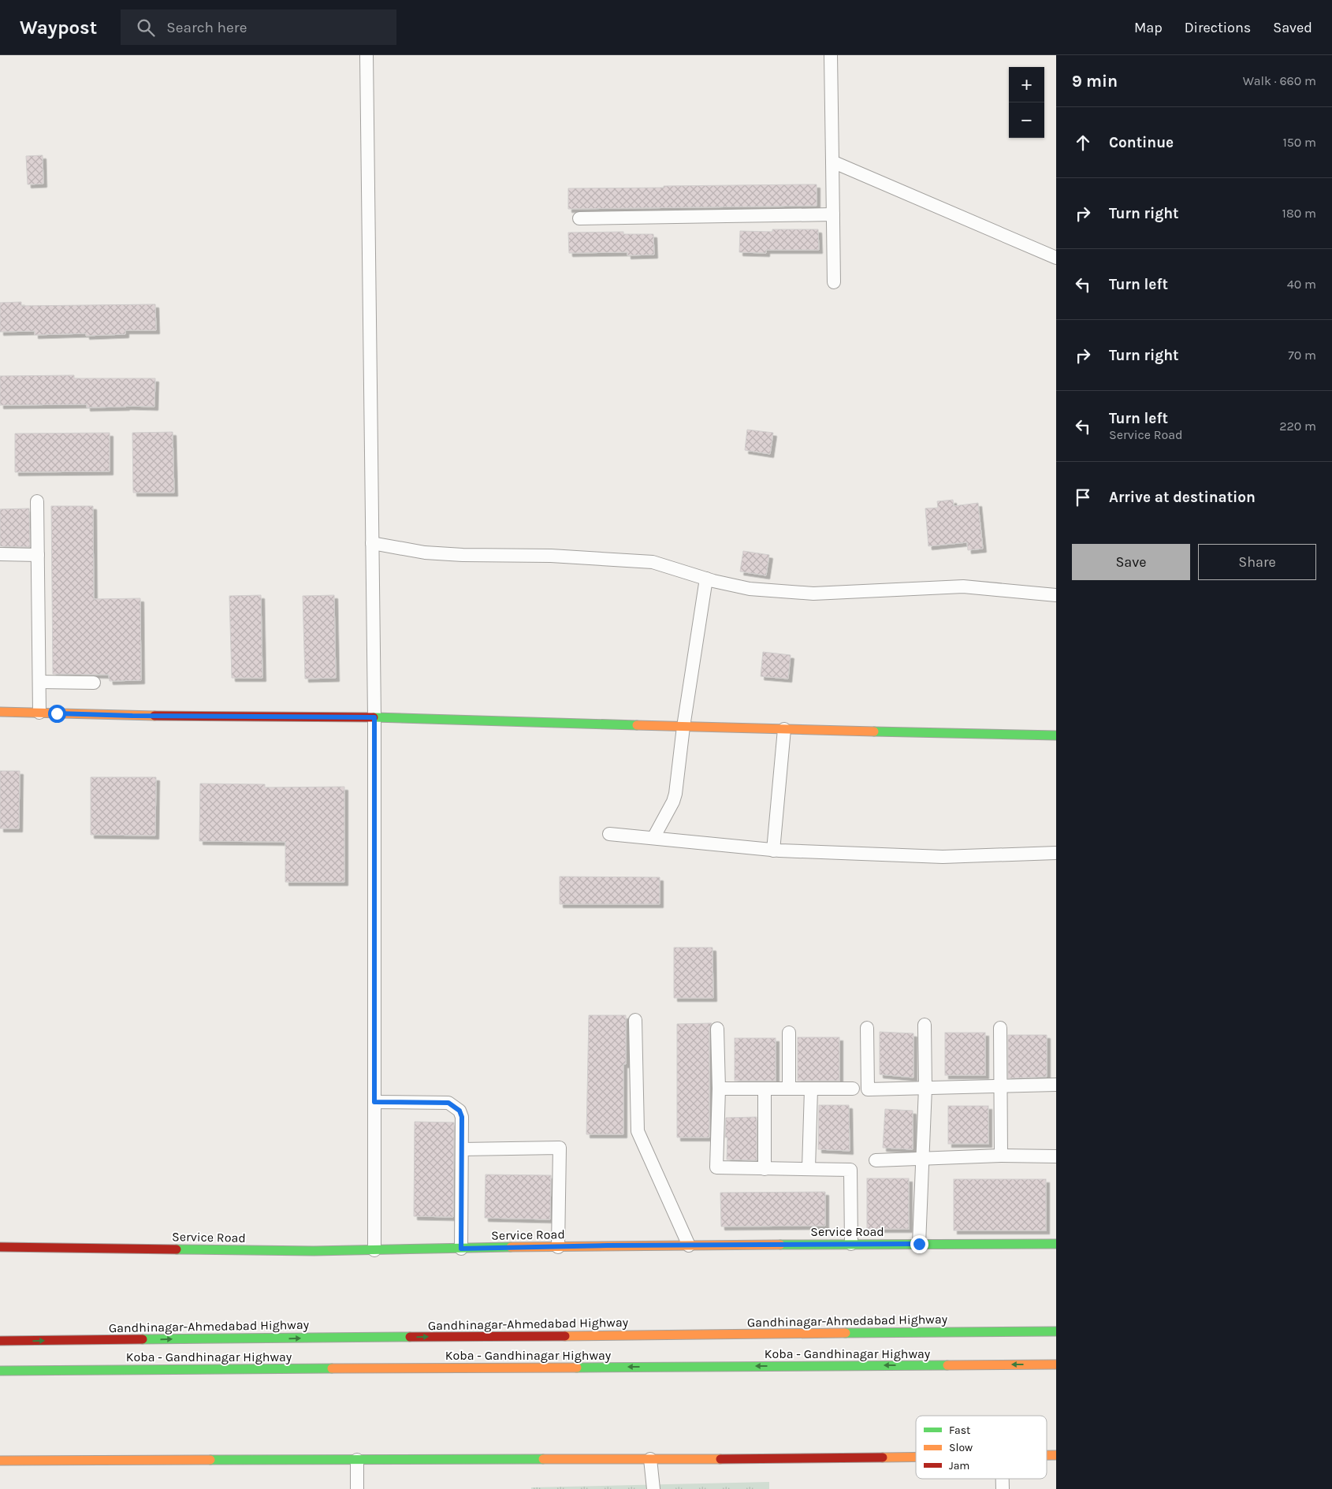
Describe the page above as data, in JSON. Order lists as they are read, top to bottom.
{
  "streets": {
    "street": ["Service Road", "Gandhinagar-Ahmedabad Highway", "Koba - Gandhinagar Highway"]
  },
  "one_way": ["Gandhinagar-Ahmedabad Highway", "Koba - Gandhinagar Highway"],
  "legend": ["Fast", "Slow", "Jam"],
  "page": {
    "header": "Waypost",
    "search": "Search here",
    "nav": ["Map", "Directions", "Saved"],
    "heading": ["9 min", "Walk · 660 m"],
    "map_buttons": ["+", "−"],
    "list": [
      ["Continue", "150 m"],
      ["Turn right", "180 m"],
      ["Turn left", "40 m"],
      ["Turn right", "70 m"],
      ["Turn left", "Service Road", "220 m"],
      "Arrive at destination"
    ],
    "buttons": ["Save", "Share"]
  }
}
